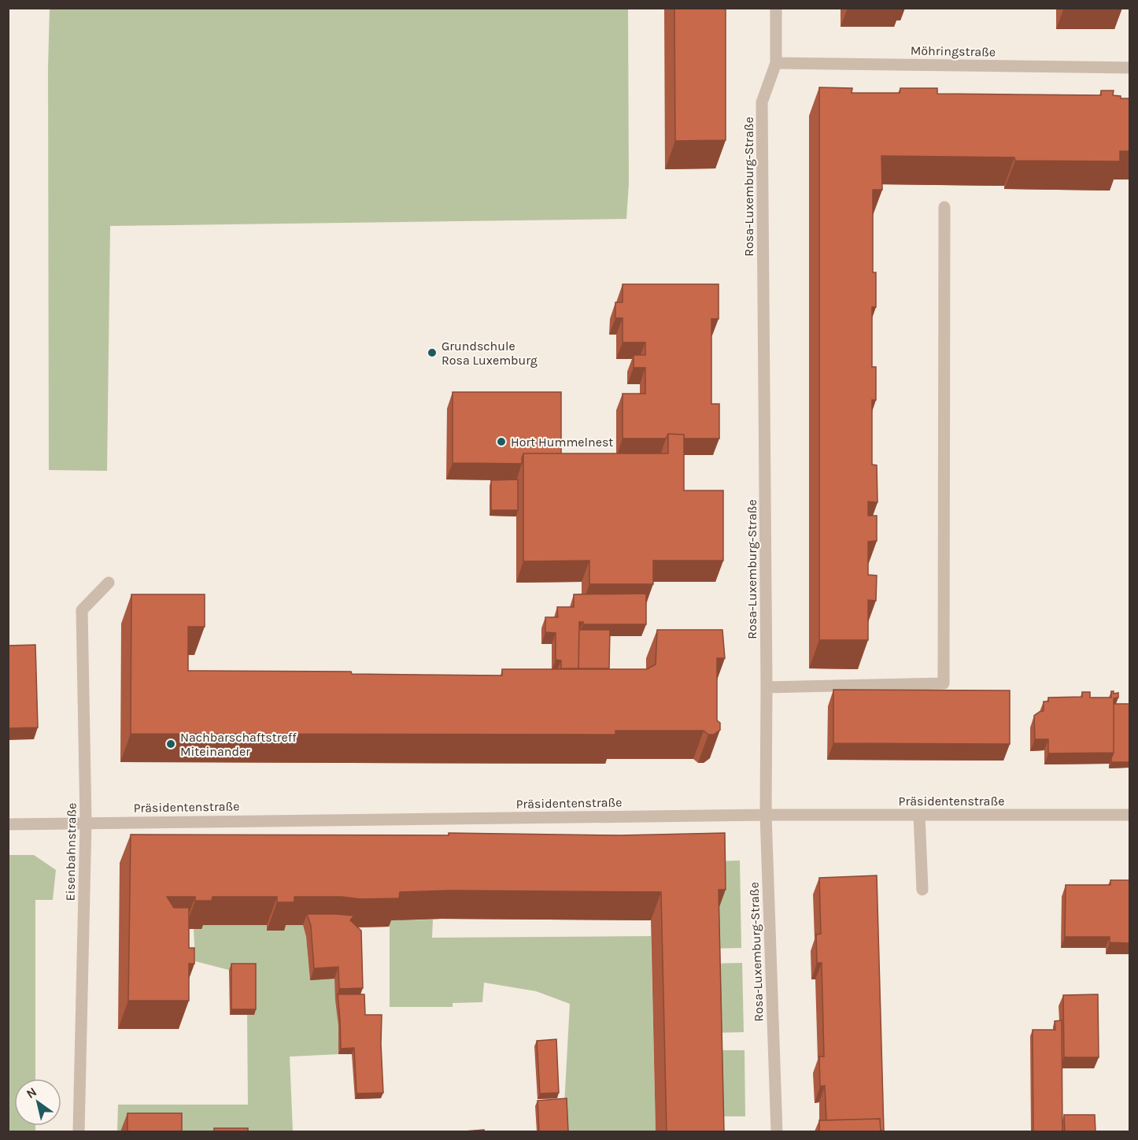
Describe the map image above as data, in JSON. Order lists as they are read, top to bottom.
{
  "streets": {
    "street": [
      "Möhringstraße",
      "Rosa-Luxemburg-Straße",
      "Präsidentenstraße",
      "Eisenbahnstraße"
    ]
  },
  "crossings": [
    ["Möhringstraße", "Rosa-Luxemburg-Straße"],
    ["Rosa-Luxemburg-Straße", "Präsidentenstraße"],
    ["Präsidentenstraße", "Eisenbahnstraße"]
  ],
  "places": ["Grundschule Rosa Luxemburg", "Hort Hummelnest", "Nachbarschaftstreff Miteinander"],
  "north": "top left"
}
